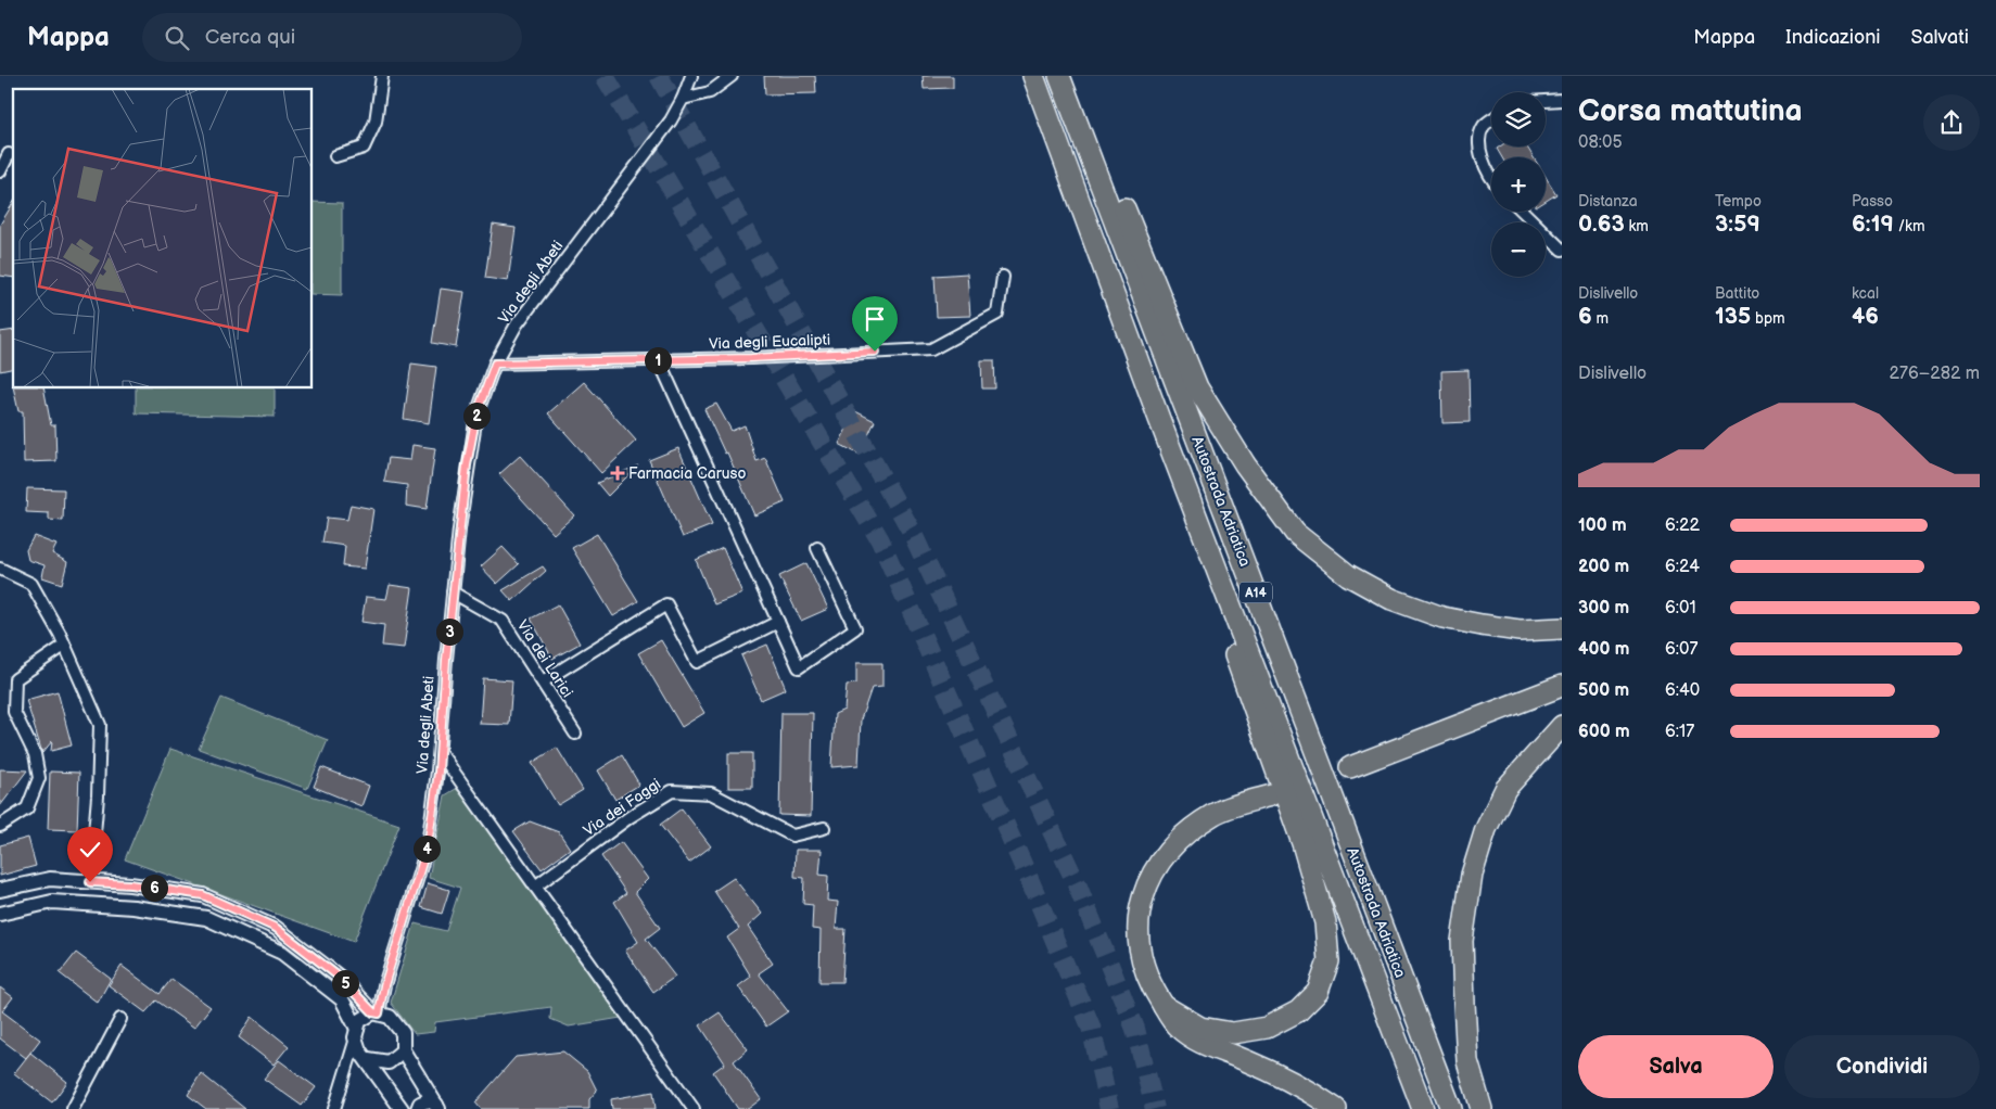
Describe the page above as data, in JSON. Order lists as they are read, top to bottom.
{
  "streets": {
    "highway": ["Autostrada Adriatica", "A14"],
    "street": [
      "Via degli Abeti",
      "Via degli Eucalipti",
      "Via dei Larici",
      "Via dei Faggi"
    ]
  },
  "crossings": [
    ["Via degli Abeti", "Via degli Eucalipti"],
    ["Via degli Abeti", "Via dei Larici"]
  ],
  "places": {
    "health": ["Farmacia Caruso"]
  },
  "page": {
    "header": "Mappa",
    "search": "Cerca qui",
    "nav": ["Mappa", "Indicazioni", "Salvati"],
    "heading": ["Corsa mattutina", "08:05"],
    "map_buttons": ["+", "−"],
    "stats": [
      ["Distanza", "0.63 km"],
      ["Tempo", "3:59"],
      ["Passo", "6:19 /km"],
      ["Dislivello", "6 m"],
      ["Battito", "135 bpm"],
      ["kcal", "46"]
    ],
    "pins": [
      "1",
      "2",
      "3",
      "4",
      "6",
      "5"
    ],
    "chart": ["Dislivello", "276–282 m"],
    "list": [
      {
        "name": "100 m",
        "note": "6:22"
      },
      {
        "name": "200 m",
        "note": "6:24"
      },
      {
        "name": "300 m",
        "note": "6:01"
      },
      {
        "name": "400 m",
        "note": "6:07"
      },
      {
        "name": "500 m",
        "note": "6:40"
      },
      {
        "name": "600 m",
        "note": "6:17"
      }
    ],
    "buttons": ["Salva", "Condividi"]
  }
}
